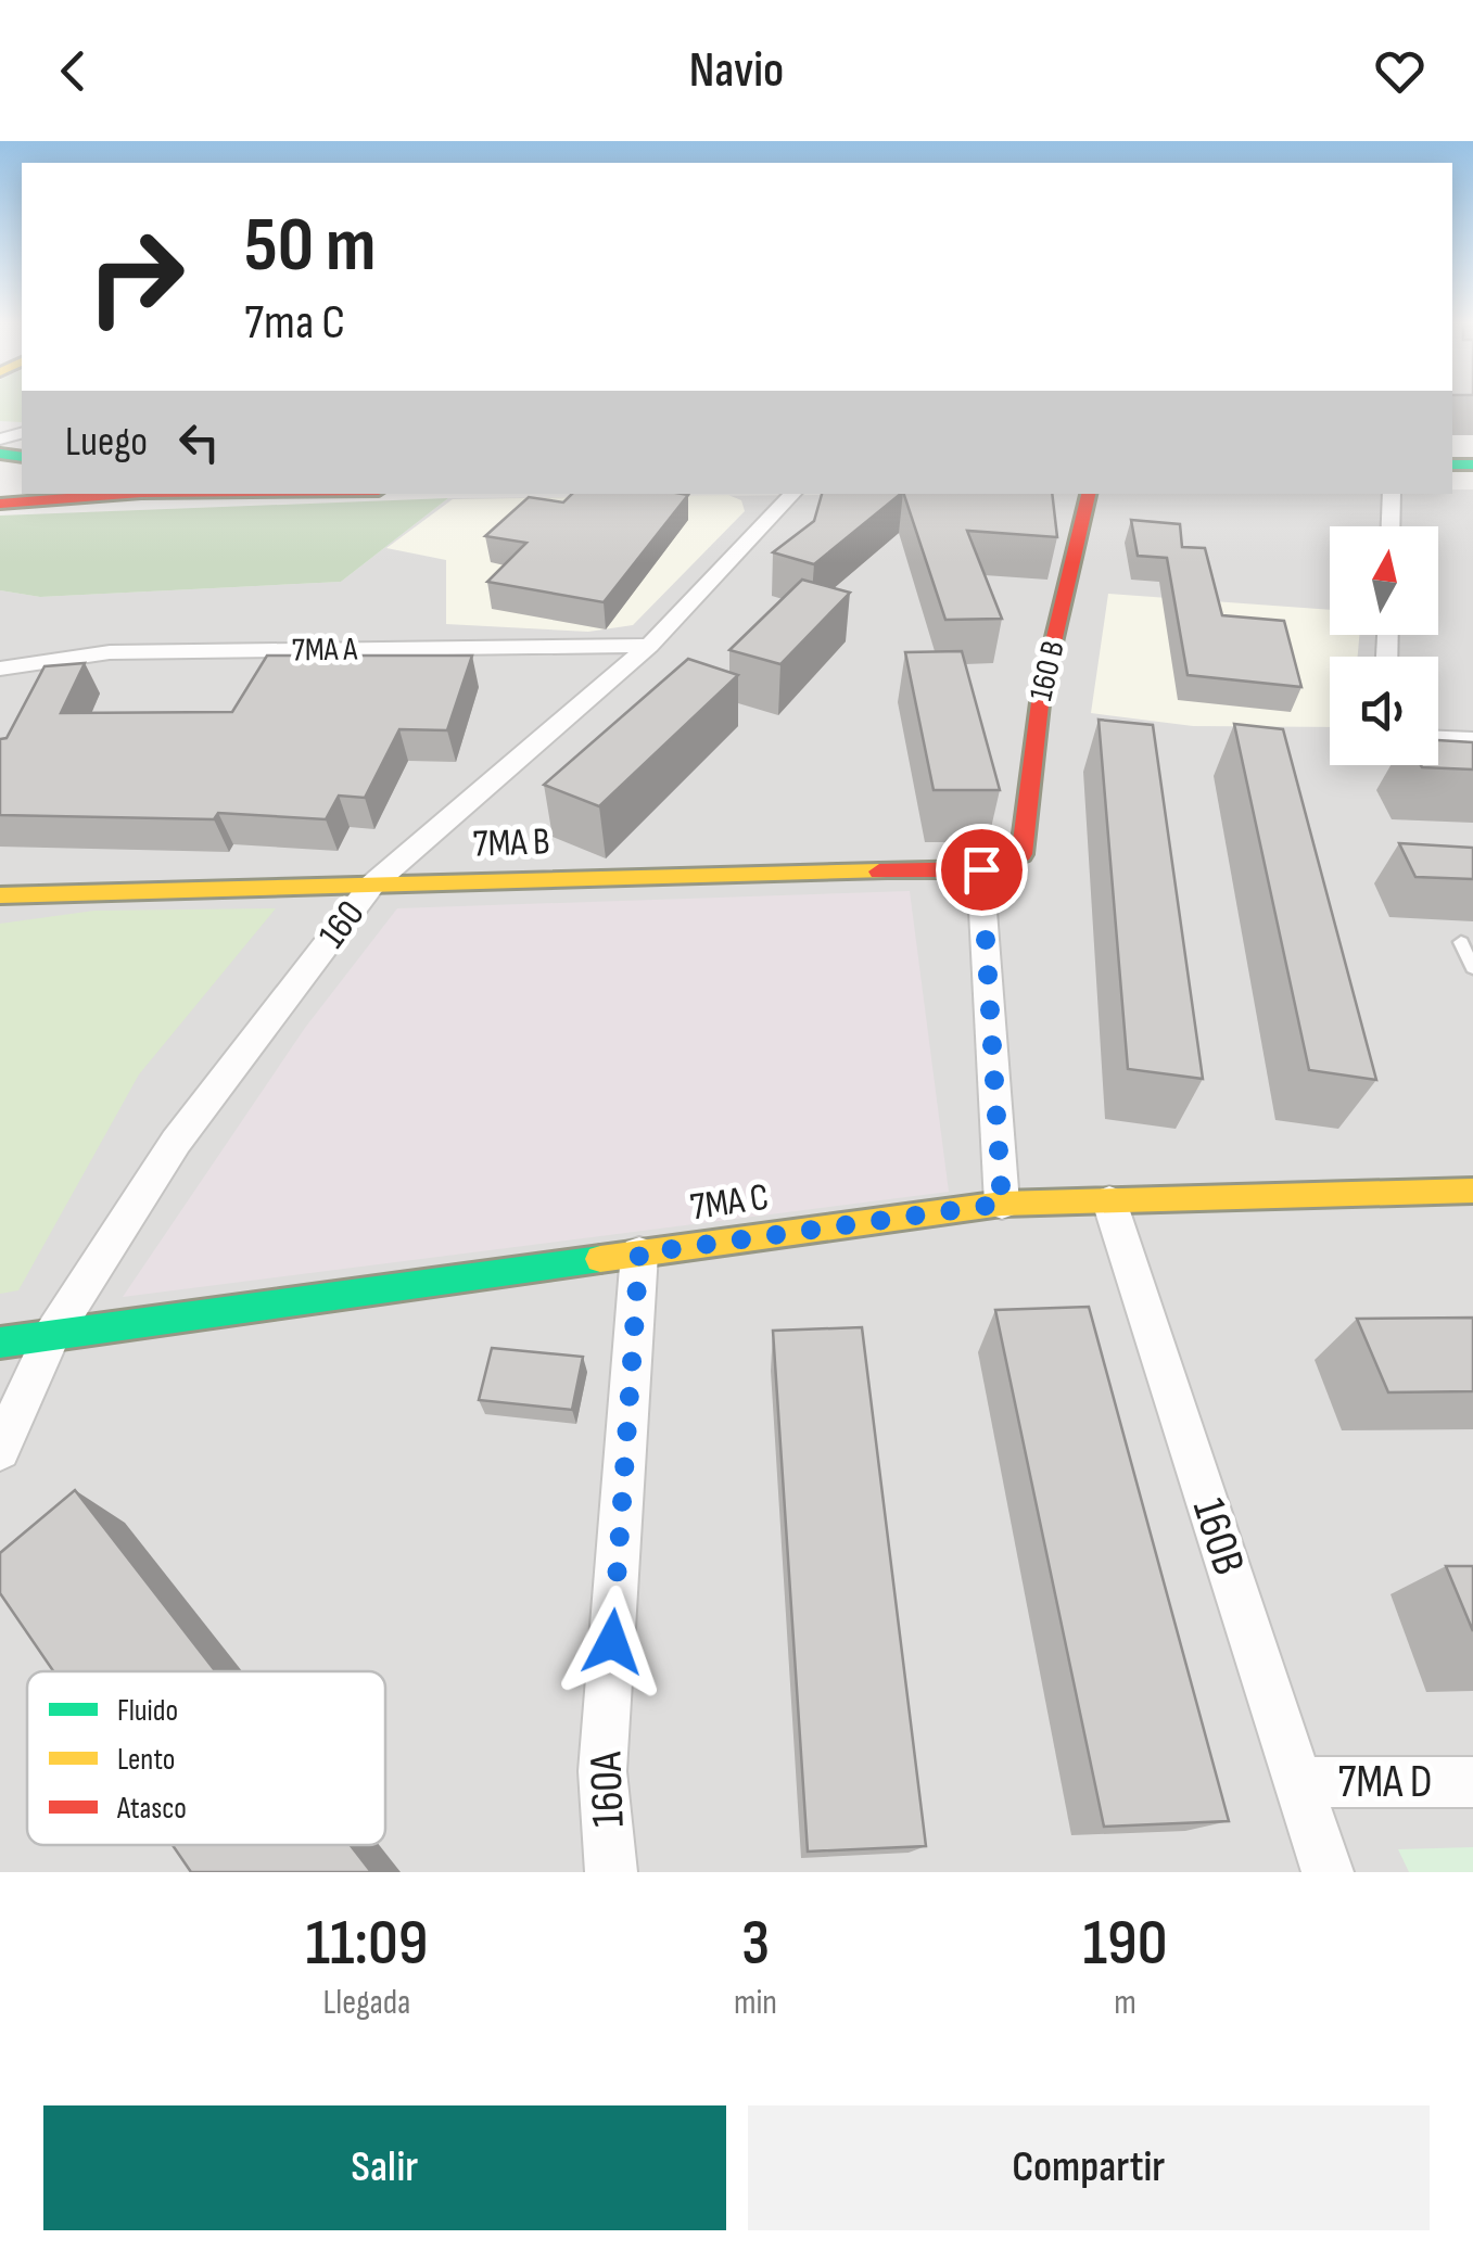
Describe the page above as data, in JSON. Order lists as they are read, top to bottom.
{
  "streets": {
    "street": [
      "7MA A",
      "160 B",
      "7MA B",
      "160",
      "7MA C",
      "160B",
      "7MA D",
      "160A"
    ]
  },
  "crossings": [
    ["7MA A", "160"],
    ["160 B", "7MA B"],
    ["7MA B", "160"],
    ["160", "7MA C"],
    ["7MA C", "160B"],
    ["7MA C", "160A"],
    ["160B", "7MA D"]
  ],
  "legend": ["Fluido", "Lento", "Atasco"],
  "north": "top",
  "page": {
    "header": "Navio",
    "turn": ["50 m", "7ma C"],
    "then": "Luego",
    "eta": [
      "11:09",
      "Llegada",
      "3",
      "min",
      "190",
      "m"
    ],
    "buttons": ["Salir", "Compartir"]
  }
}
